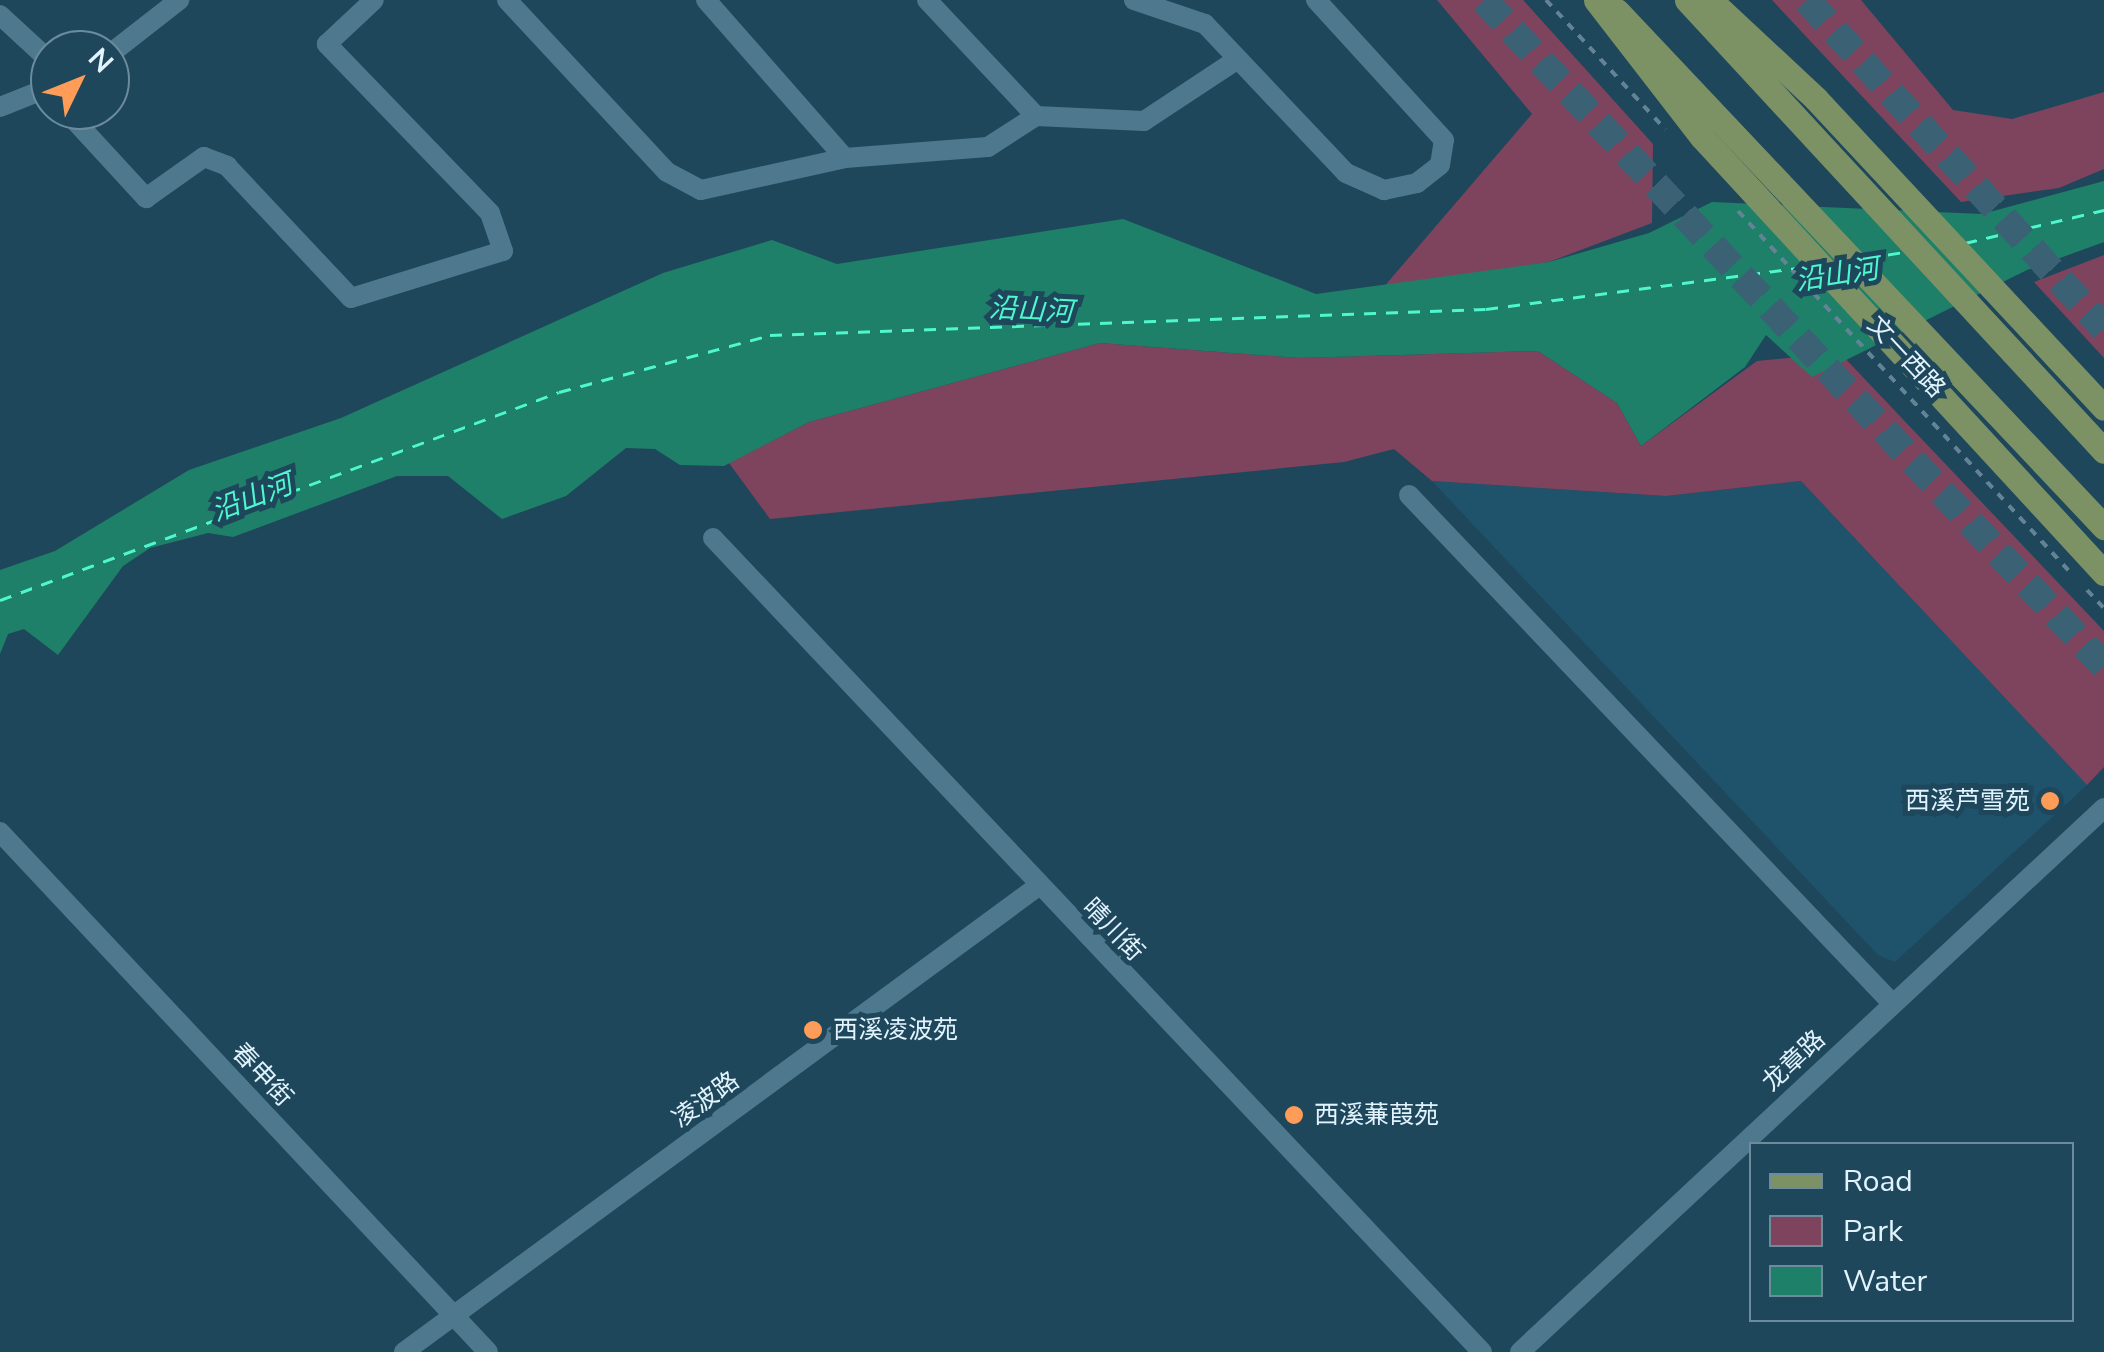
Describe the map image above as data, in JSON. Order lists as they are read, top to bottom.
{
  "streets": {
    "main road": ["文一西路"],
    "street": [
      "晴川街",
      "龙章路",
      "春申街",
      "凌波路"
    ]
  },
  "crossings": [
    ["晴川街", "凌波路"],
    ["春申街", "凌波路"]
  ],
  "water": ["沿山河"],
  "places": ["西溪芦雪苑", "西溪凌波苑", "西溪蒹葭苑"],
  "legend": ["Road", "Park", "Water"],
  "north": "top right"
}
